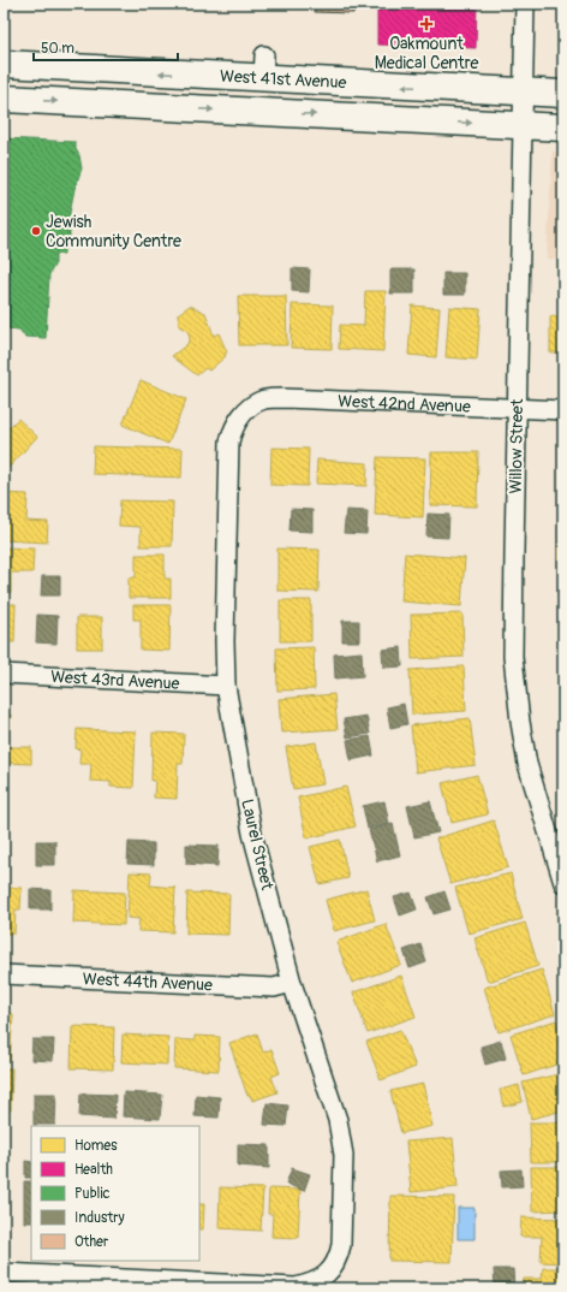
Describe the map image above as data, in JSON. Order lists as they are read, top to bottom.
{
  "streets": {
    "main road": ["West 41st Avenue"],
    "street": [
      "West 42nd Avenue",
      "Willow Street",
      "West 43rd Avenue",
      "Laurel Street",
      "West 44th Avenue"
    ]
  },
  "crossings": [
    ["West 41st Avenue", "Willow Street"],
    ["West 42nd Avenue", "Willow Street"],
    ["West 42nd Avenue", "Laurel Street"],
    ["West 43rd Avenue", "Laurel Street"],
    ["Laurel Street", "West 44th Avenue"]
  ],
  "places": {
    "health": ["Oakmount Medical Centre"],
    "other": ["Jewish Community Centre"]
  },
  "legend": [
    "Homes",
    "Health",
    "Public",
    "Industry",
    "Other"
  ],
  "scale_bar": "50 m"
}
